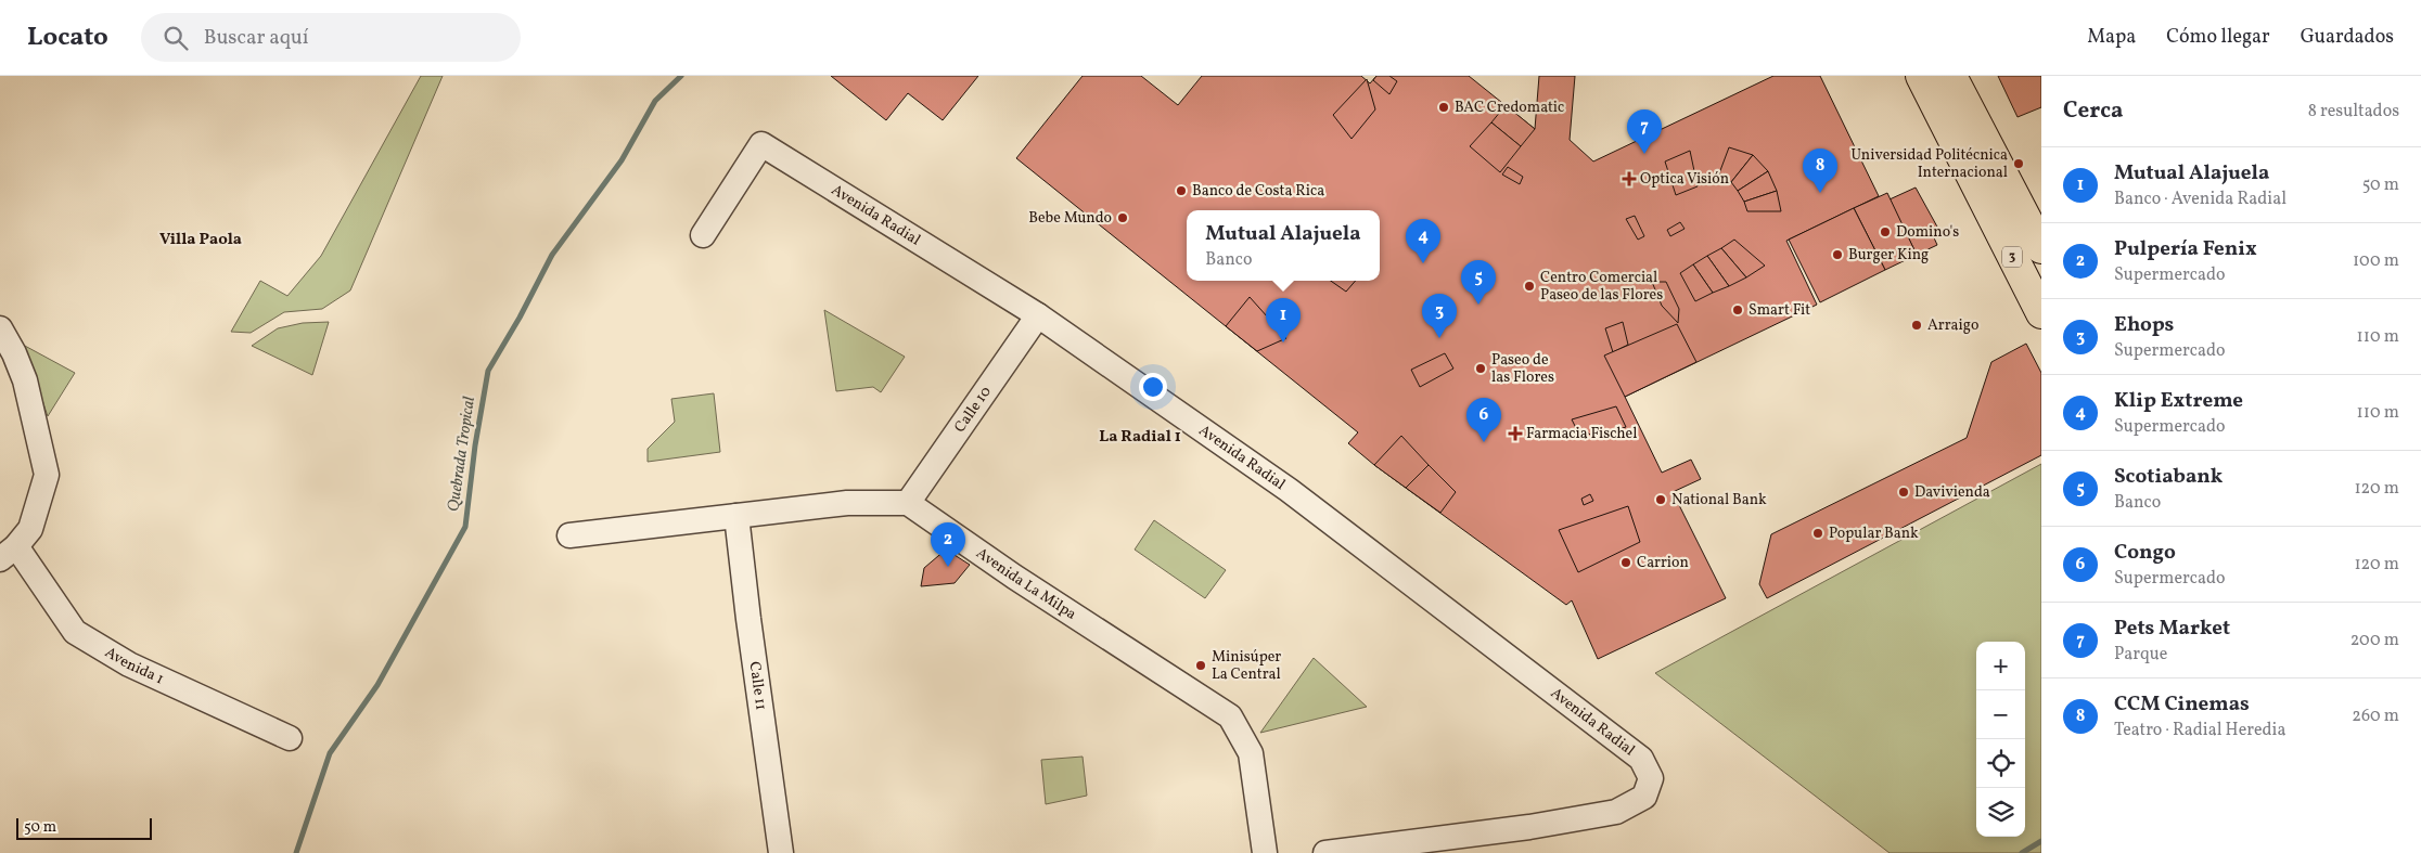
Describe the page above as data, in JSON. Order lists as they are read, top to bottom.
{
  "streets": {
    "main road": ["3"],
    "street": [
      "Avenida Radial",
      "Calle 10",
      "Avenida La Milpa",
      "Avenida 1",
      "Calle 11"
    ]
  },
  "crossings": [
    ["Avenida Radial", "Calle 10"],
    ["Calle 10", "Avenida La Milpa"]
  ],
  "districts": ["Villa Paola", "La Radial 1"],
  "water": ["Quebrada Tropical"],
  "places": {
    "other": [
      "BAC Credomatic",
      "Universidad Politécnica Internacional",
      "Banco de Costa Rica",
      "Bebe Mundo",
      "Domino's",
      "Burger King",
      "Centro Comercial Paseo de las Flores",
      "Smart Fit",
      "Arraigo",
      "Paseo de las Flores",
      "Davivienda",
      "National Bank",
      "Popular Bank",
      "Carrion",
      "Minisúper La Central"
    ],
    "health": ["Optica Visión", "Farmacia Fischel"]
  },
  "scale_bar": "50 m",
  "page": {
    "header": "Locato",
    "search": "Buscar aquí",
    "nav": ["Mapa", "Cómo llegar", "Guardados"],
    "heading": ["Cerca", "8 resultados"],
    "pins": [
      "7",
      "8",
      "4",
      "5",
      "3",
      "1",
      "6",
      "2"
    ],
    "list": [
      {
        "mark": "1",
        "name": "Mutual Alajuela",
        "note": "Banco · Avenida Radial",
        "value": "50 m"
      },
      {
        "mark": "2",
        "name": "Pulpería Fenix",
        "note": "Supermercado",
        "value": "100 m"
      },
      {
        "mark": "3",
        "name": "Ehops",
        "note": "Supermercado",
        "value": "110 m"
      },
      {
        "mark": "4",
        "name": "Klip Extreme",
        "note": "Supermercado",
        "value": "110 m"
      },
      {
        "mark": "5",
        "name": "Scotiabank",
        "note": "Banco",
        "value": "120 m"
      },
      {
        "mark": "6",
        "name": "Congo",
        "note": "Supermercado",
        "value": "120 m"
      },
      {
        "mark": "7",
        "name": "Pets Market",
        "note": "Parque",
        "value": "200 m"
      },
      {
        "mark": "8",
        "name": "CCM Cinemas",
        "note": "Teatro · Radial Heredia",
        "value": "260 m"
      }
    ],
    "popup": ["Mutual Alajuela", "Banco"],
    "map_buttons": ["+", "−"],
    "scale": "50 m"
  }
}
